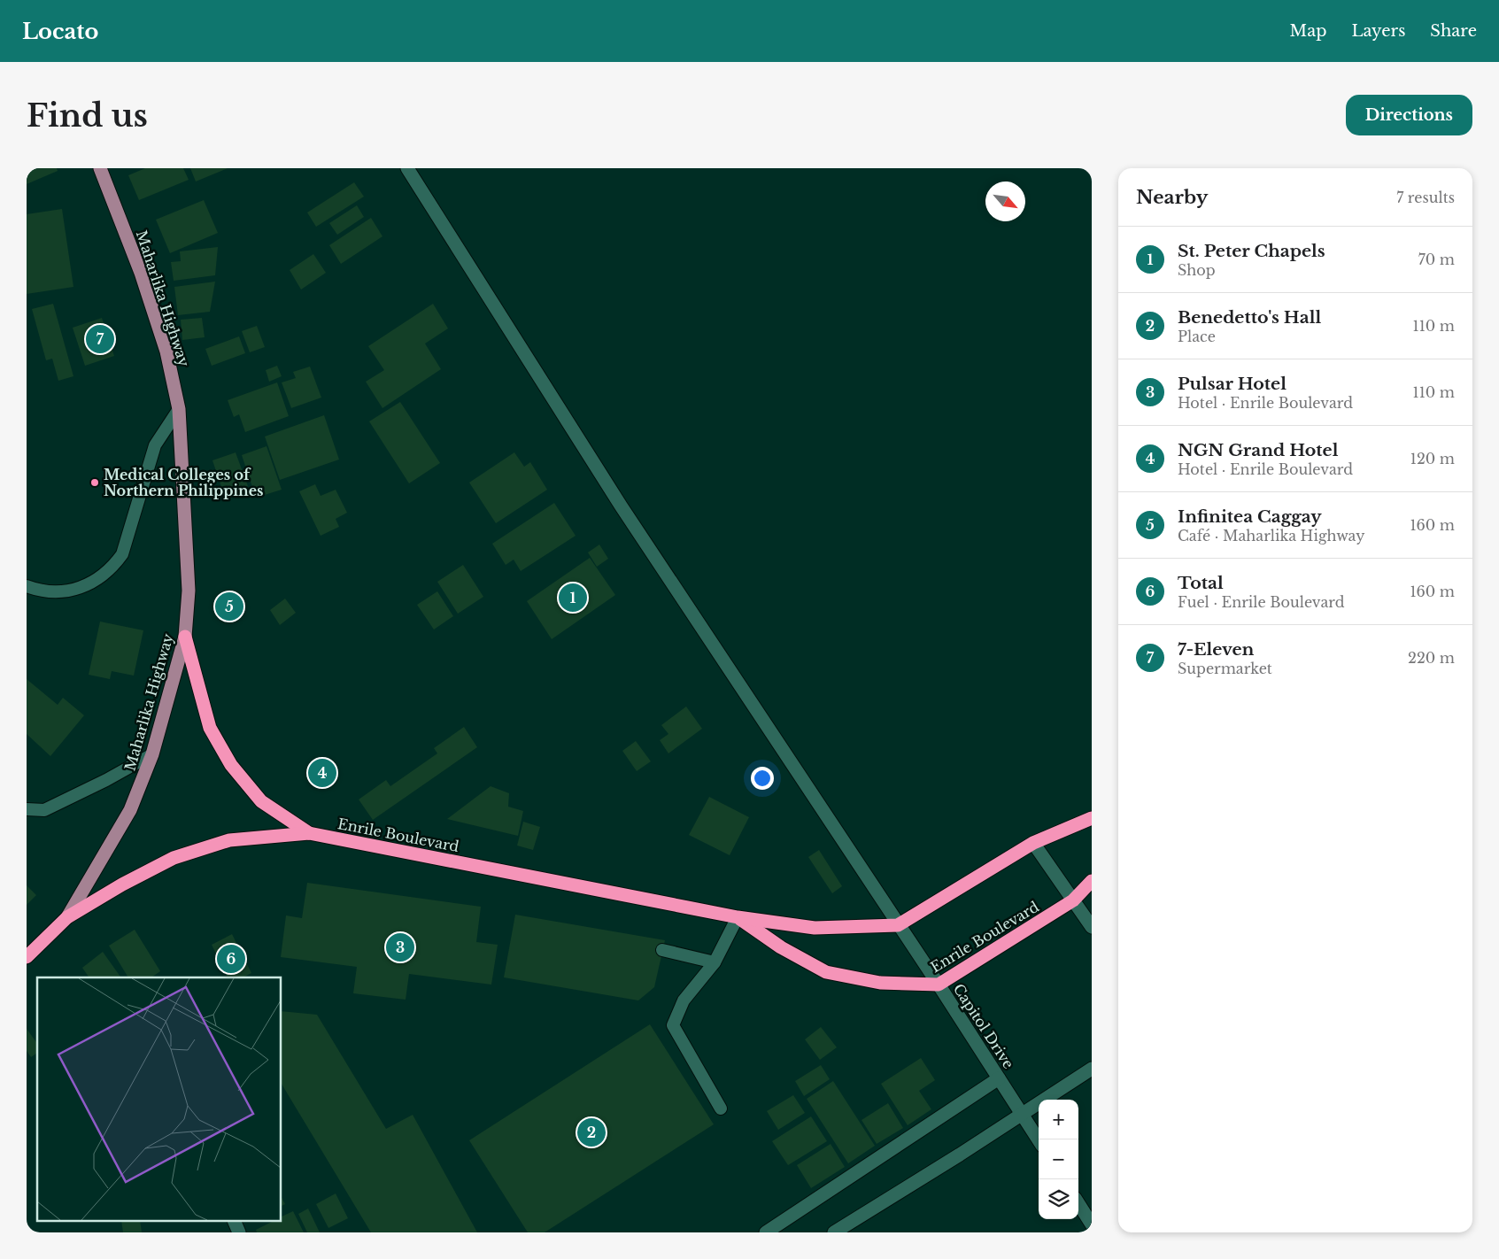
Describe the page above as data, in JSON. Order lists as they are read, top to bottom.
{
  "streets": {
    "highway": ["Maharlika Highway", "Enrile Boulevard"],
    "street": ["Capitol Drive"]
  },
  "crossings": [
    ["Maharlika Highway", "Enrile Boulevard"],
    ["Enrile Boulevard", "Capitol Drive"]
  ],
  "places": ["Medical Colleges of Northern Philippines"],
  "north": "bottom right",
  "page": {
    "header": "Locato",
    "nav": ["Map", "Layers", "Share"],
    "buttons": "Directions",
    "title": "Find us",
    "heading": ["Nearby", "7 results"],
    "list": [
      {
        "mark": "1",
        "name": "St. Peter Chapels",
        "note": "Shop",
        "value": "70 m"
      },
      {
        "mark": "2",
        "name": "Benedetto's Hall",
        "note": "Place",
        "value": "110 m"
      },
      {
        "mark": "3",
        "name": "Pulsar Hotel",
        "note": "Hotel · Enrile Boulevard",
        "value": "110 m"
      },
      {
        "mark": "4",
        "name": "NGN Grand Hotel",
        "note": "Hotel · Enrile Boulevard",
        "value": "120 m"
      },
      {
        "mark": "5",
        "name": "Infinitea Caggay",
        "note": "Café · Maharlika Highway",
        "value": "160 m"
      },
      {
        "mark": "6",
        "name": "Total",
        "note": "Fuel · Enrile Boulevard",
        "value": "160 m"
      },
      {
        "mark": "7",
        "name": "7-Eleven",
        "note": "Supermarket",
        "value": "220 m"
      }
    ],
    "pins": [
      "7",
      "1",
      "5",
      "4",
      "3",
      "6",
      "2"
    ],
    "map_buttons": ["+", "−"]
  }
}
